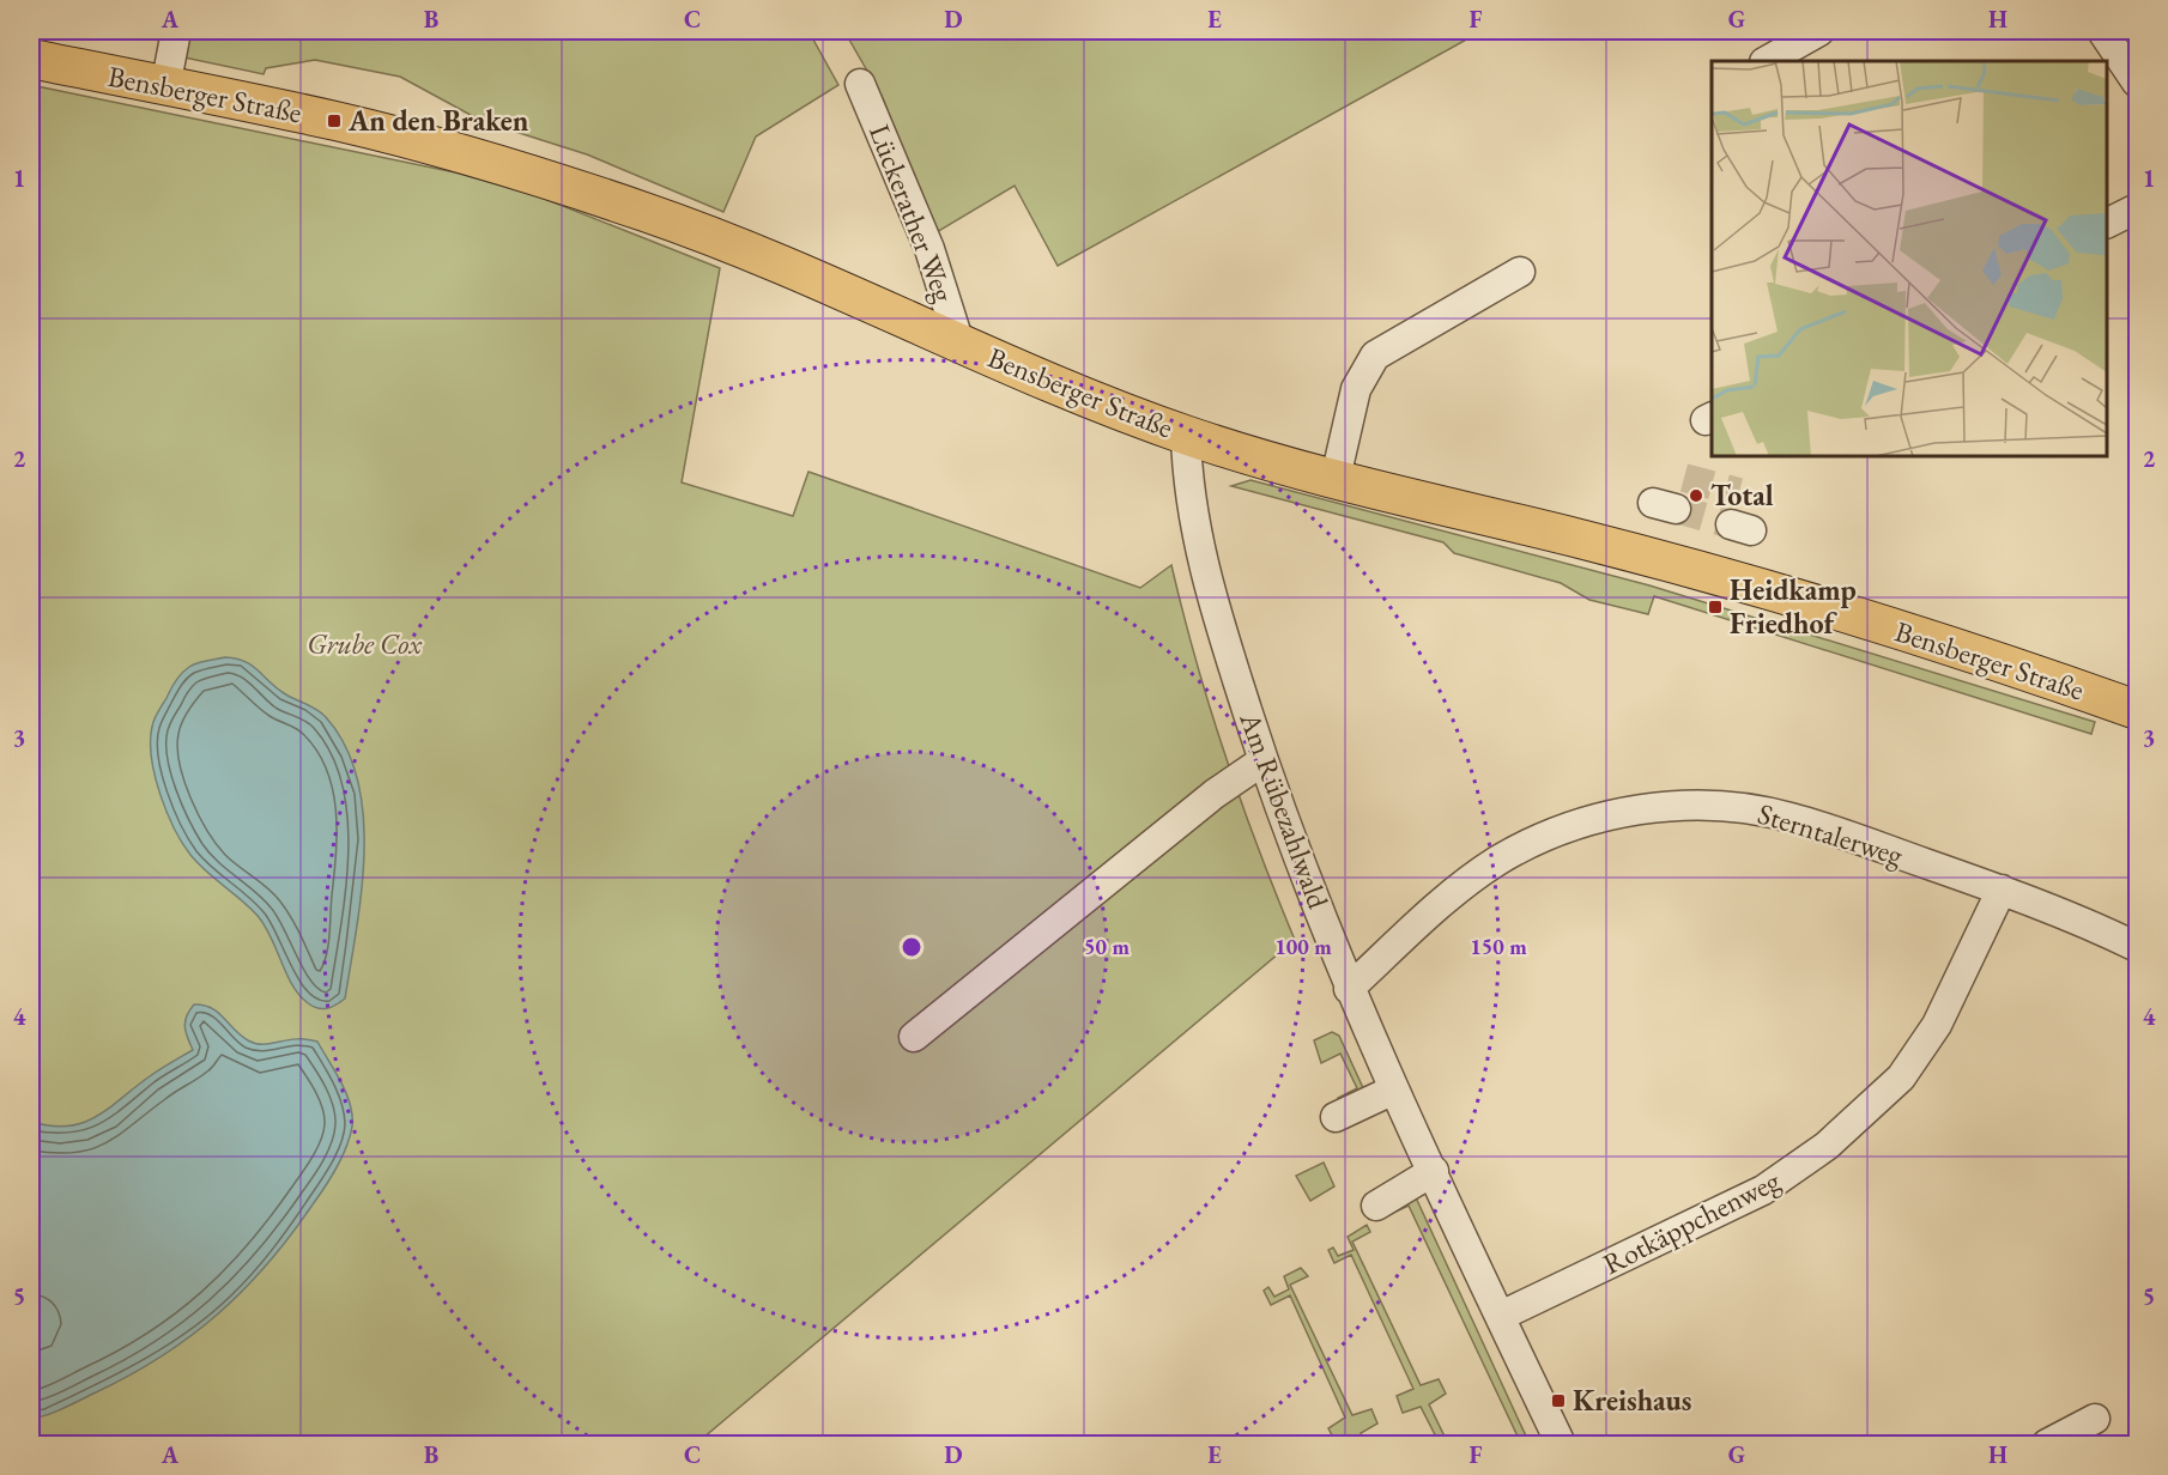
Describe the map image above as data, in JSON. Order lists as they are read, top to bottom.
{
  "streets": {
    "main road": ["Bensberger Straße"],
    "street": [
      "Lückerather Weg",
      "Am Rübezahlwald",
      "Sterntalerweg",
      "Rotkäppchenweg"
    ]
  },
  "crossings": [
    ["Bensberger Straße", "Lückerather Weg"],
    ["Bensberger Straße", "Am Rübezahlwald"],
    ["Am Rübezahlwald", "Sterntalerweg"],
    ["Am Rübezahlwald", "Rotkäppchenweg"],
    ["Sterntalerweg", "Rotkäppchenweg"]
  ],
  "parks": ["Grube Cox"],
  "places": {
    "transit": ["An den Braken", "Heidkamp Friedhof", "Kreishaus"],
    "other": ["Total"]
  },
  "grid": {
    "columns": [
      "A",
      "B",
      "C",
      "D",
      "E",
      "F",
      "G",
      "H"
    ],
    "rows": [
      "1",
      "2",
      "3",
      "4",
      "5"
    ]
  },
  "rings": ["50 m", "100 m", "150 m"]
}
